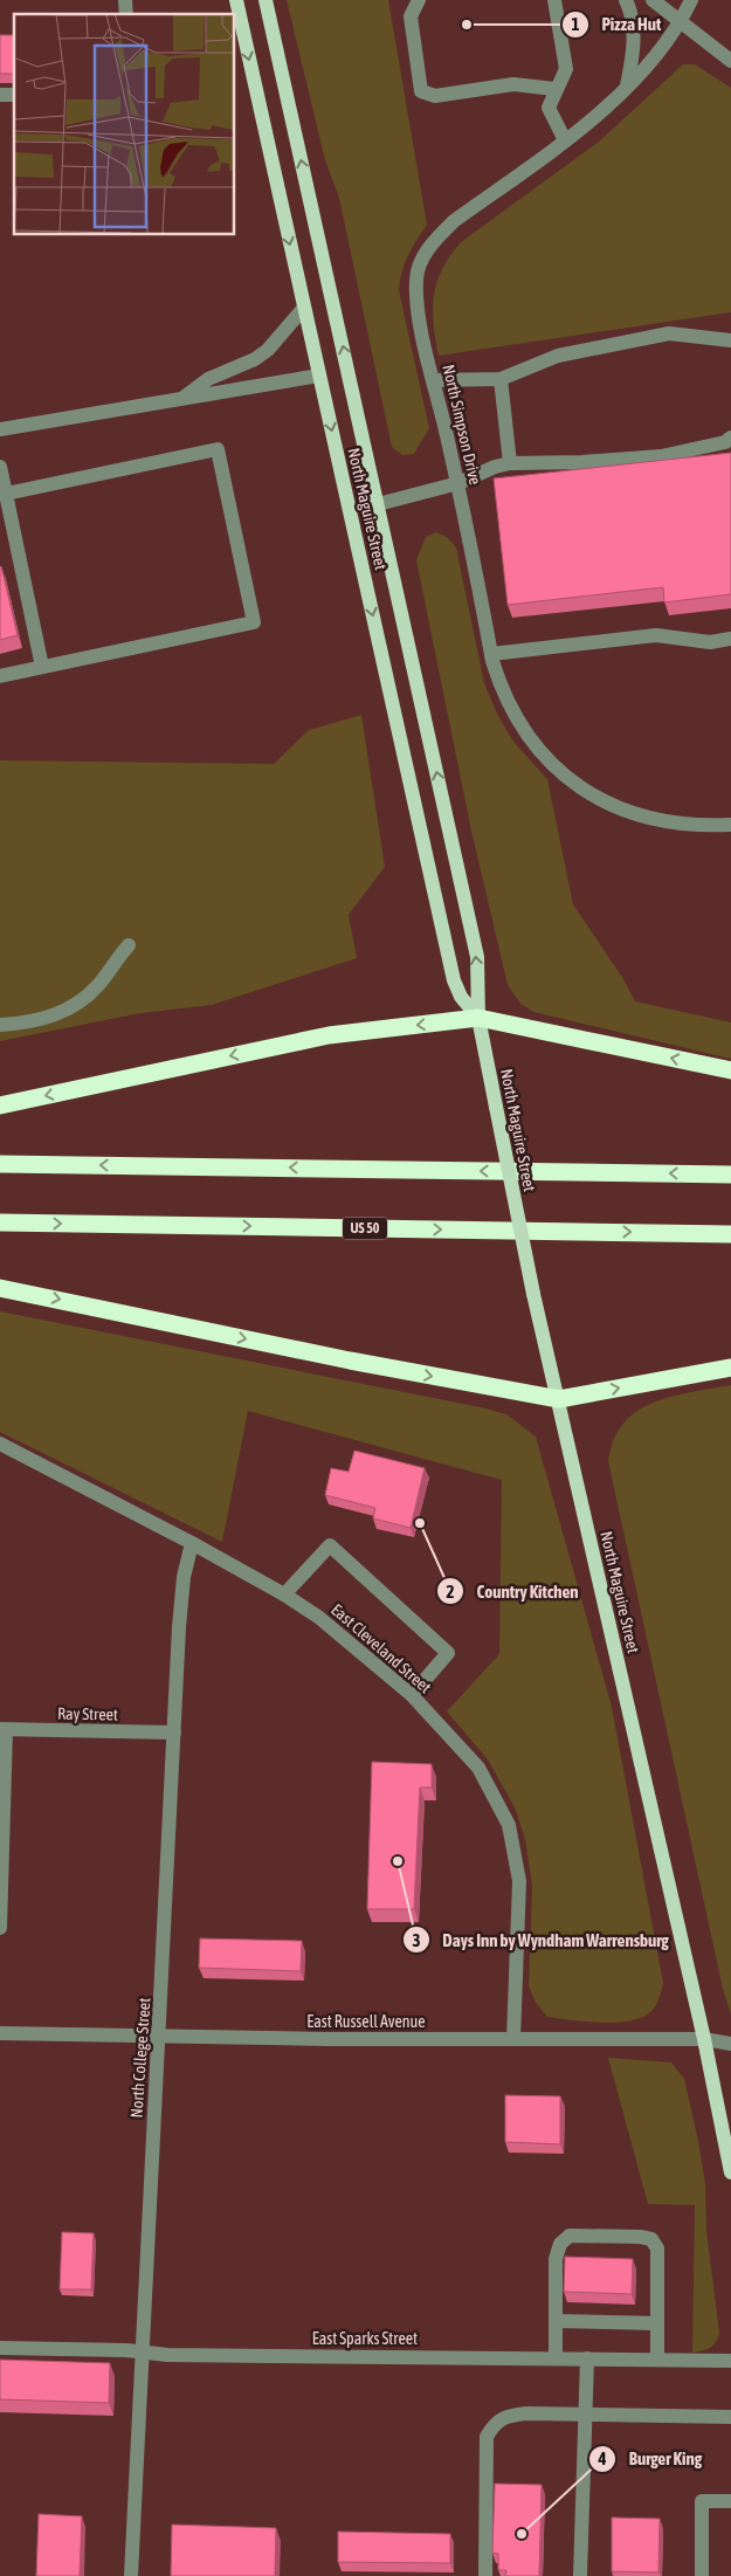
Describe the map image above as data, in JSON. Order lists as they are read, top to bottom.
{
  "streets": {
    "highway": ["US 50"],
    "main road": ["North Maguire Street"],
    "street": [
      "North Simpson Drive",
      "East Cleveland Street",
      "Ray Street",
      "East Russell Avenue",
      "North College Street",
      "East Sparks Street"
    ]
  },
  "crossings": [
    ["North Maguire Street", "East Russell Avenue"],
    ["East Cleveland Street", "East Russell Avenue"],
    ["East Cleveland Street", "North College Street"],
    ["Ray Street", "North College Street"],
    ["East Russell Avenue", "North College Street"],
    ["North College Street", "East Sparks Street"]
  ],
  "places": [
    "Pizza Hut",
    "Country Kitchen",
    "Days Inn by Wyndham Warrensburg",
    "Burger King"
  ]
}
